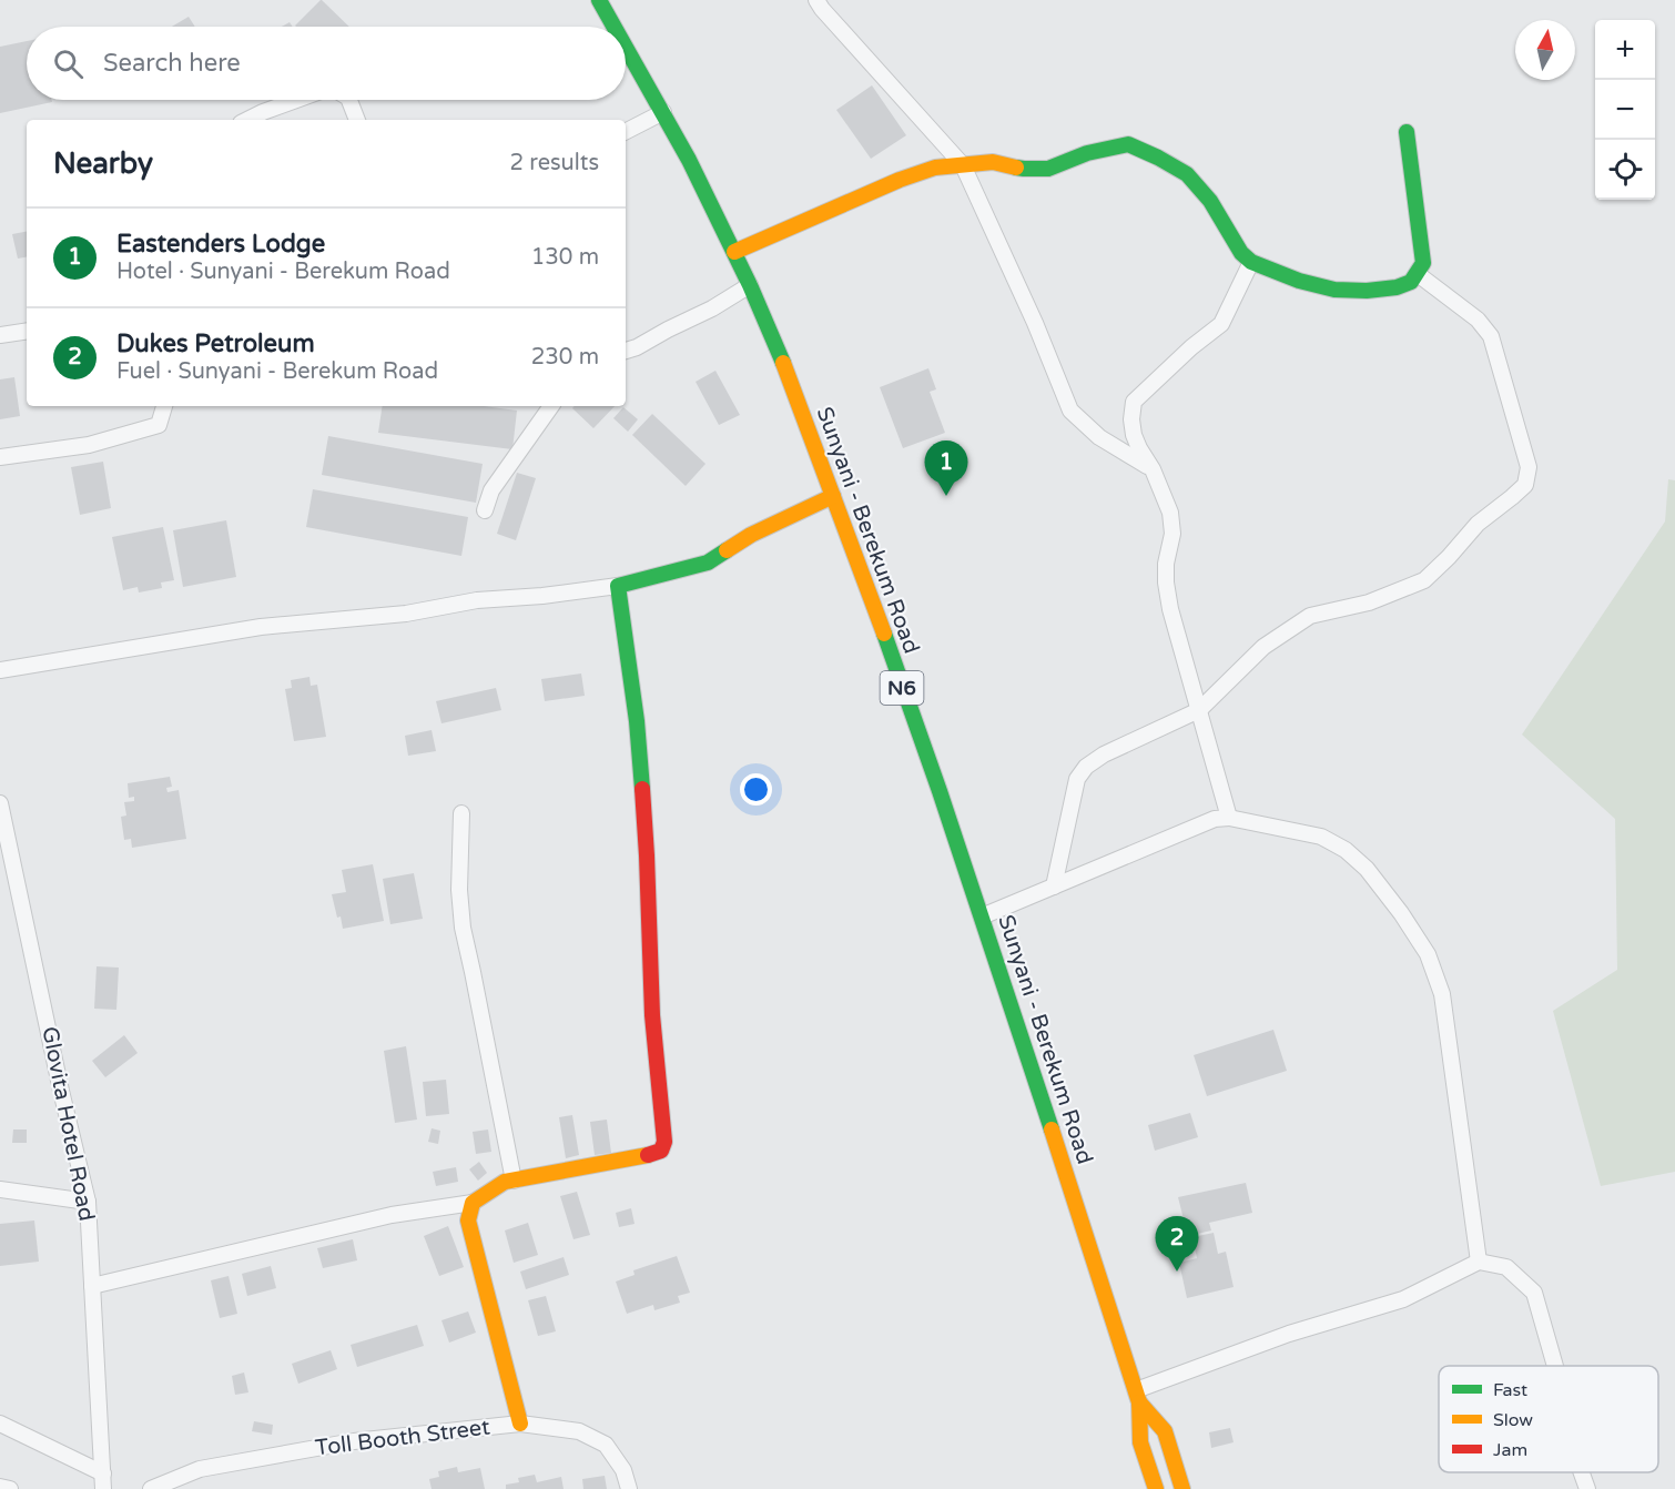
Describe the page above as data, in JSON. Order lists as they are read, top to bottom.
{
  "streets": {
    "street": [
      "Sunyani - Berekum Road",
      "N6",
      "Glovita Hotel Road",
      "Toll Booth Street"
    ]
  },
  "legend": ["Fast", "Slow", "Jam"],
  "north": "top",
  "page": {
    "map_buttons": ["+", "−"],
    "search": "Search here",
    "heading": ["Nearby", "2 results"],
    "list": [
      {
        "mark": "1",
        "name": "Eastenders Lodge",
        "note": "Hotel · Sunyani - Berekum Road",
        "value": "130 m"
      },
      {
        "mark": "2",
        "name": "Dukes Petroleum",
        "note": "Fuel · Sunyani - Berekum Road",
        "value": "230 m"
      }
    ],
    "pins": ["1", "2"]
  }
}
